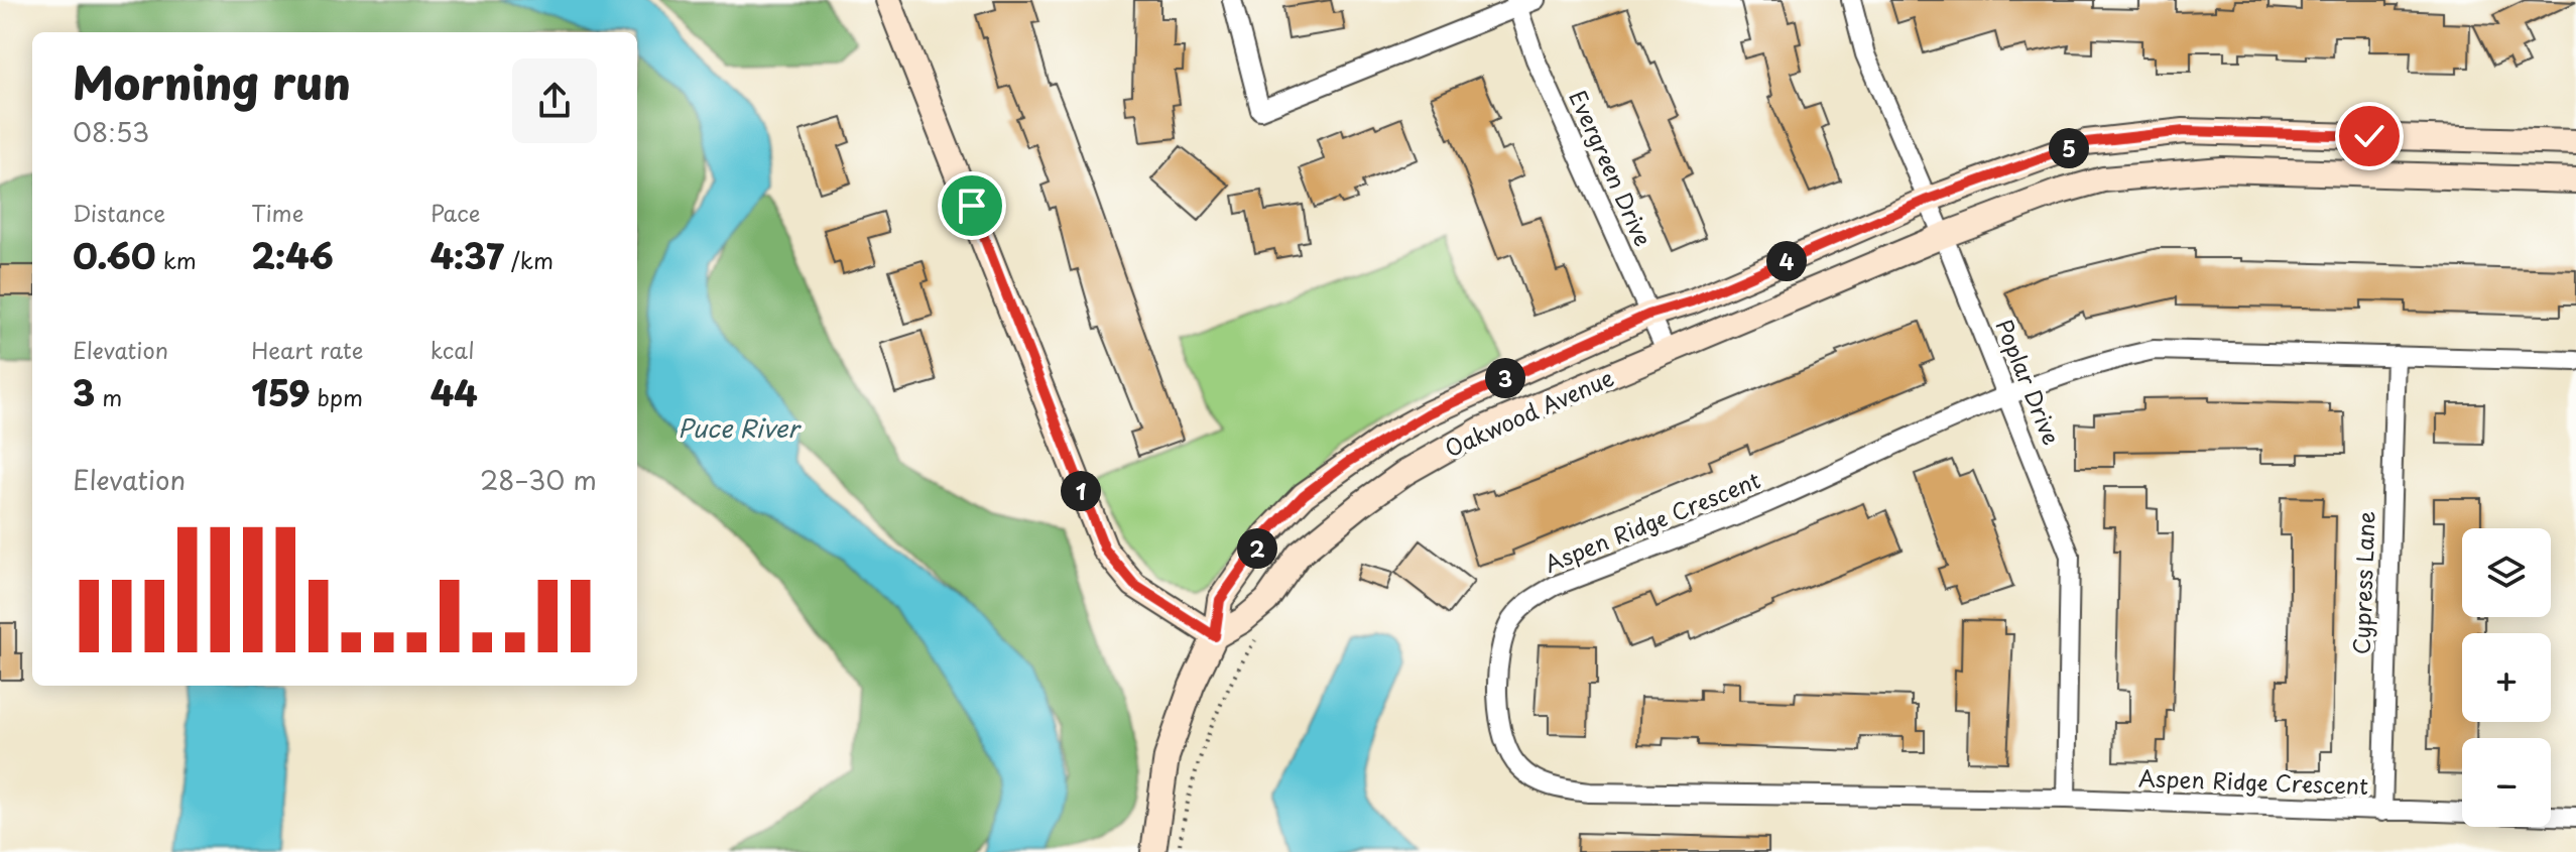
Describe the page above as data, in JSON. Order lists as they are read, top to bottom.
{
  "streets": {
    "street": [
      "Evergreen Drive",
      "Poplar Drive",
      "Oakwood Avenue",
      "Aspen Ridge Crescent",
      "Cypress Lane"
    ]
  },
  "crossings": [
    ["Evergreen Drive", "Oakwood Avenue"],
    ["Poplar Drive", "Oakwood Avenue"],
    ["Poplar Drive", "Aspen Ridge Crescent"],
    ["Aspen Ridge Crescent", "Cypress Lane"]
  ],
  "water": ["Puce River"],
  "page": {
    "heading": ["Morning run", "08:53"],
    "pins": [
      "5",
      "4",
      "3",
      "1",
      "2"
    ],
    "stats": [
      ["Distance", "0.60 km"],
      ["Time", "2:46"],
      ["Pace", "4:37 /km"],
      ["Elevation", "3 m"],
      ["Heart rate", "159 bpm"],
      ["kcal", "44"]
    ],
    "chart": ["Elevation", "28–30 m"],
    "map_buttons": ["+", "−"]
  }
}
